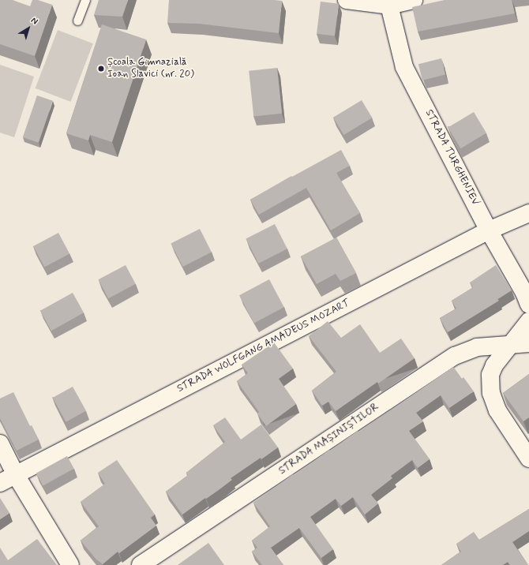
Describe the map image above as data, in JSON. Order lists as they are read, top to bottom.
{
  "streets": {
    "street": ["STRADA TURGHENIEV", "STRADA WOLFGANG AMADEUS MOZART", "STRADA MAȘINIȘTILOR"]
  },
  "crossings": [
    ["STRADA TURGHENIEV", "STRADA WOLFGANG AMADEUS MOZART"]
  ],
  "places": ["Școala Gimnazială Ioan Slavici (nr. 20)"],
  "north": "top right"
}
